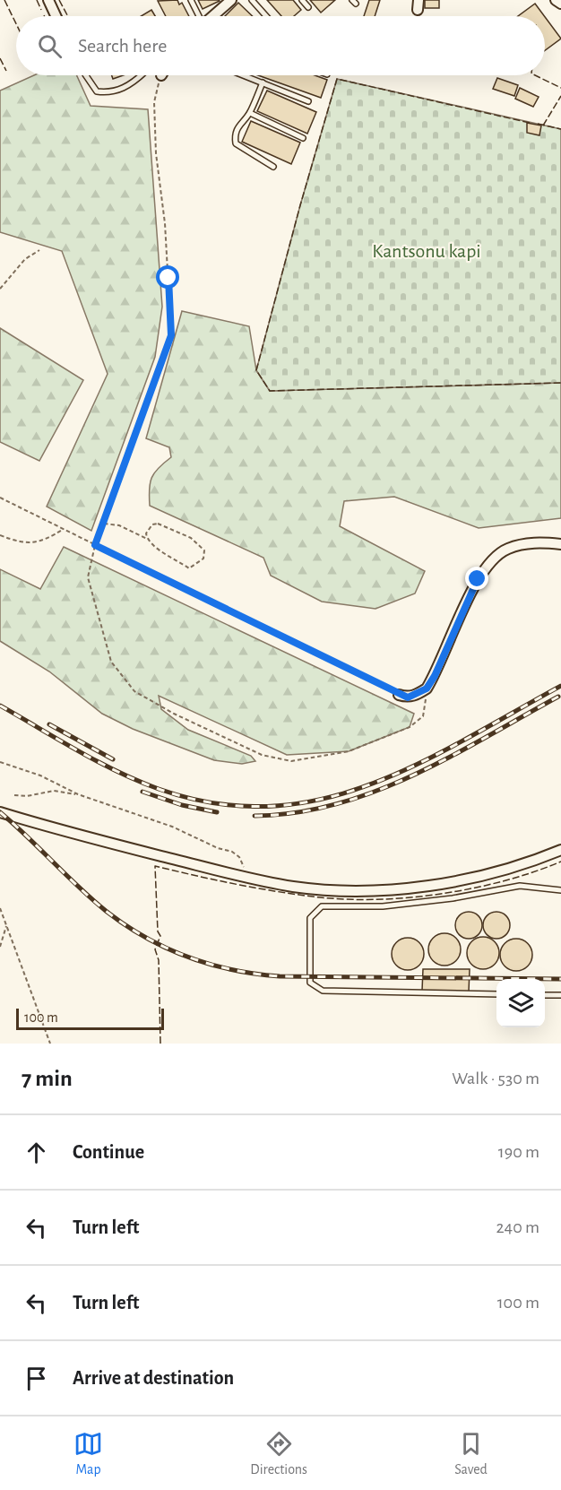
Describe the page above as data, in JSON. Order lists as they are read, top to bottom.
{
  "parks": ["Kantsonu kapi"],
  "scale_bar": "100 m",
  "page": {
    "search": "Search here",
    "scale": "100 m",
    "heading": ["7 min", "Walk · 530 m"],
    "list": [
      ["Continue", "190 m"],
      ["Turn left", "240 m"],
      ["Turn left", "100 m"],
      "Arrive at destination"
    ],
    "nav": ["Map", "Directions", "Saved"]
  }
}
